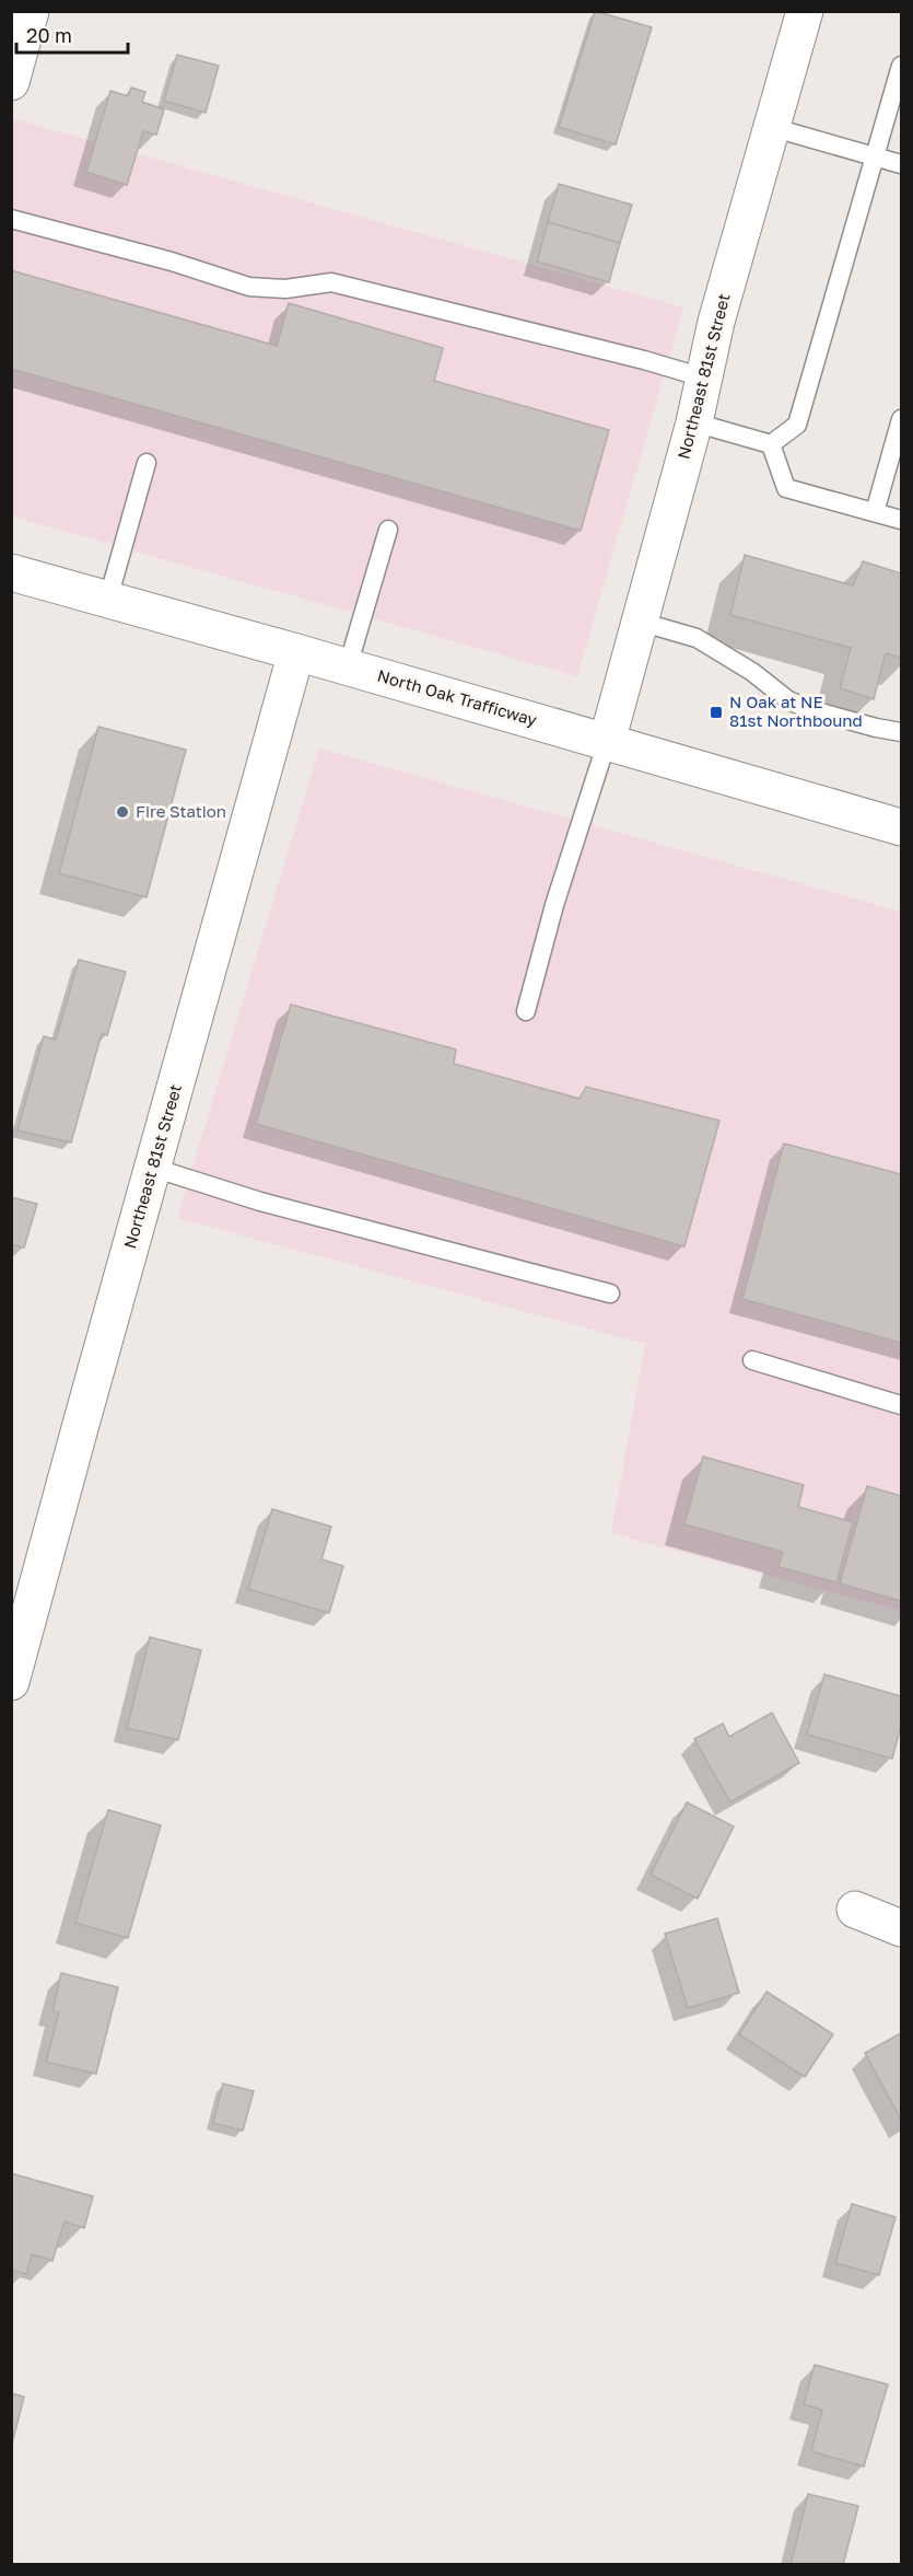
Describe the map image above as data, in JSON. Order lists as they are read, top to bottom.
{
  "streets": {
    "street": ["Northeast 81st Street", "North Oak Trafficway"]
  },
  "crossings": [
    ["Northeast 81st Street", "North Oak Trafficway"]
  ],
  "places": {
    "transit": ["N Oak at NE 81st Northbound"],
    "other": ["Fire Station"]
  },
  "scale_bar": "20 m"
}
